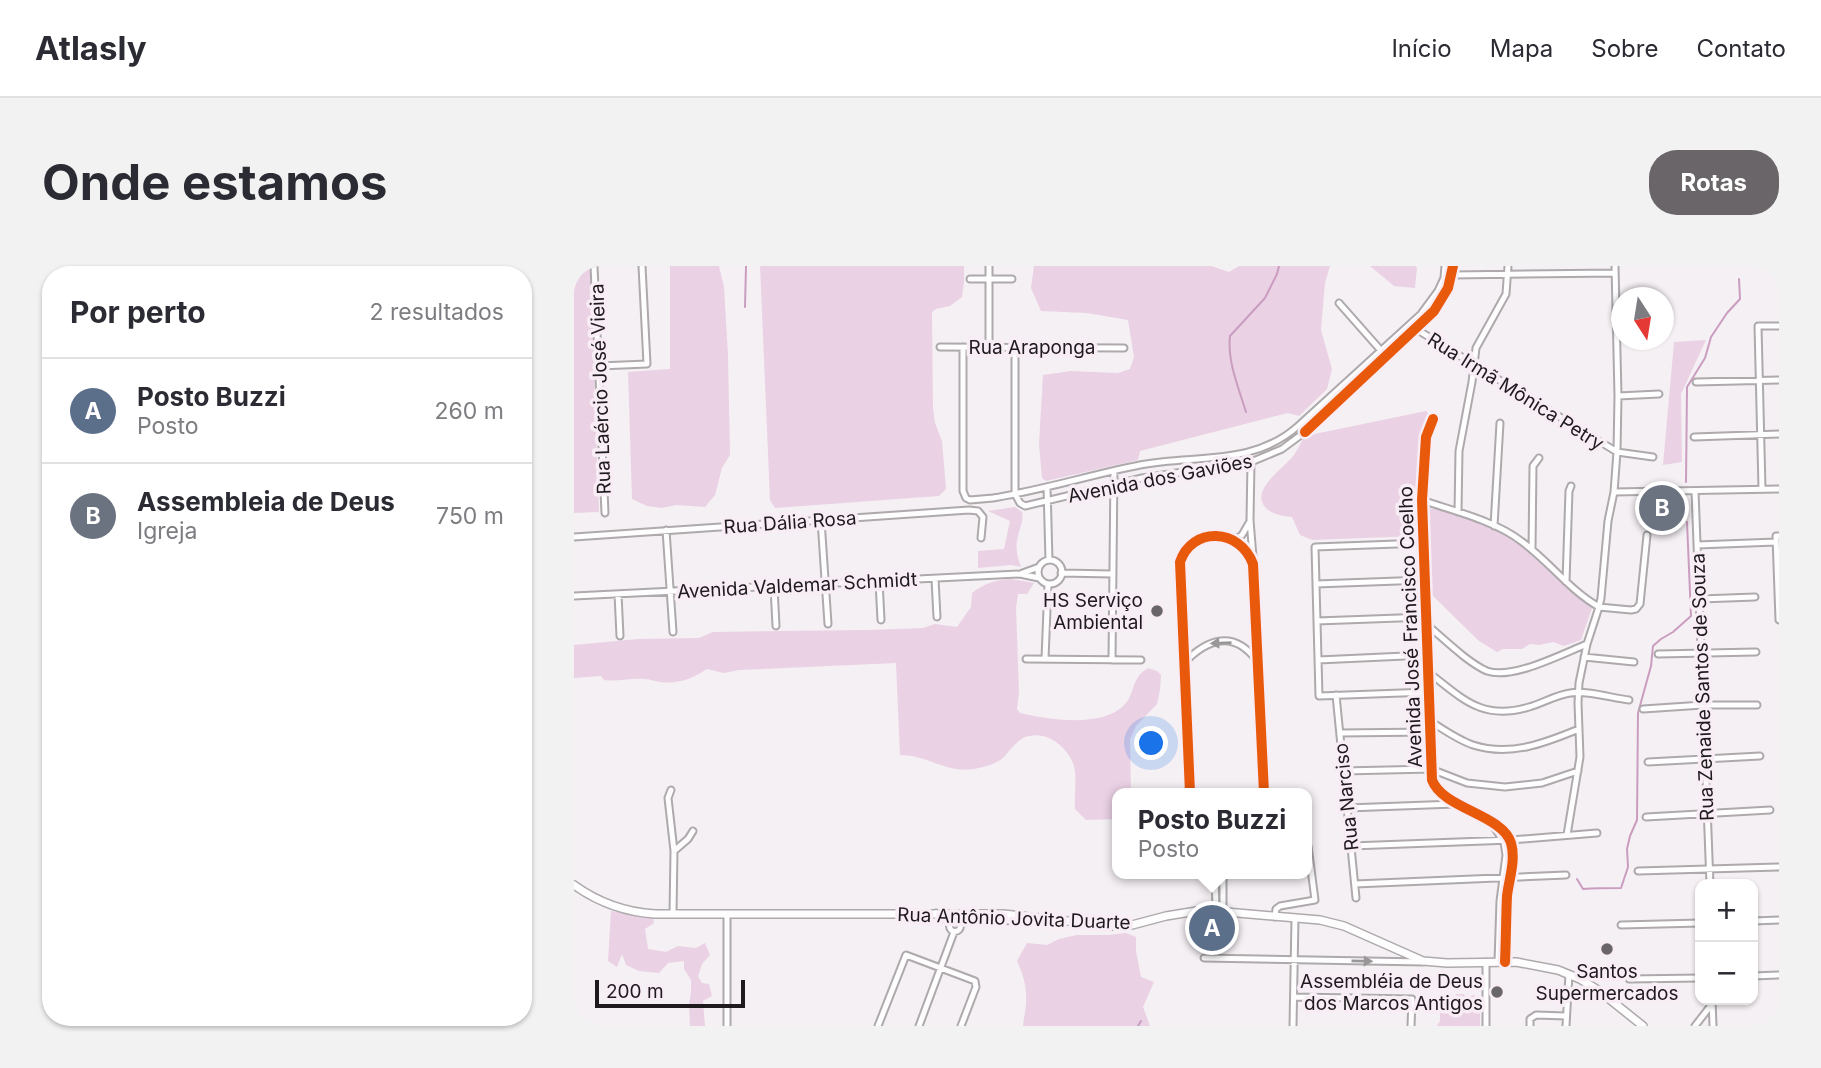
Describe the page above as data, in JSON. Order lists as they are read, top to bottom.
{
  "streets": {
    "main road": ["Rua Antônio Jovita Duarte"],
    "street": [
      "Rua Araponga",
      "Rua Laércio José Vieira",
      "Rua Irmã Mônica Petry",
      "Avenida dos Gaviões",
      "Rua Dália Rosa",
      "Avenida Valdemar Schmidt",
      "Avenida José Francisco Coelho",
      "Rua Zenaide Santos de Souza",
      "Rua Narciso"
    ]
  },
  "crossings": [
    ["Rua Araponga", "Avenida dos Gaviões"]
  ],
  "places": ["HS Serviço Ambiental", "Santos Supermercados", "Assembléia de Deus dos Marcos Antigos"],
  "scale_bar": "200 m",
  "north": "bottom",
  "page": {
    "header": "Atlasly",
    "nav": [
      "Início",
      "Mapa",
      "Sobre",
      "Contato"
    ],
    "buttons": "Rotas",
    "title": "Onde estamos",
    "heading": ["Por perto", "2 resultados"],
    "list": [
      {
        "mark": "A",
        "name": "Posto Buzzi",
        "note": "Posto",
        "value": "260 m"
      },
      {
        "mark": "B",
        "name": "Assembleia de Deus",
        "note": "Igreja",
        "value": "750 m"
      }
    ],
    "pins": ["B", "A"],
    "popup": ["Posto Buzzi", "Posto"],
    "map_buttons": ["+", "−"],
    "scale": "200 m"
  }
}
